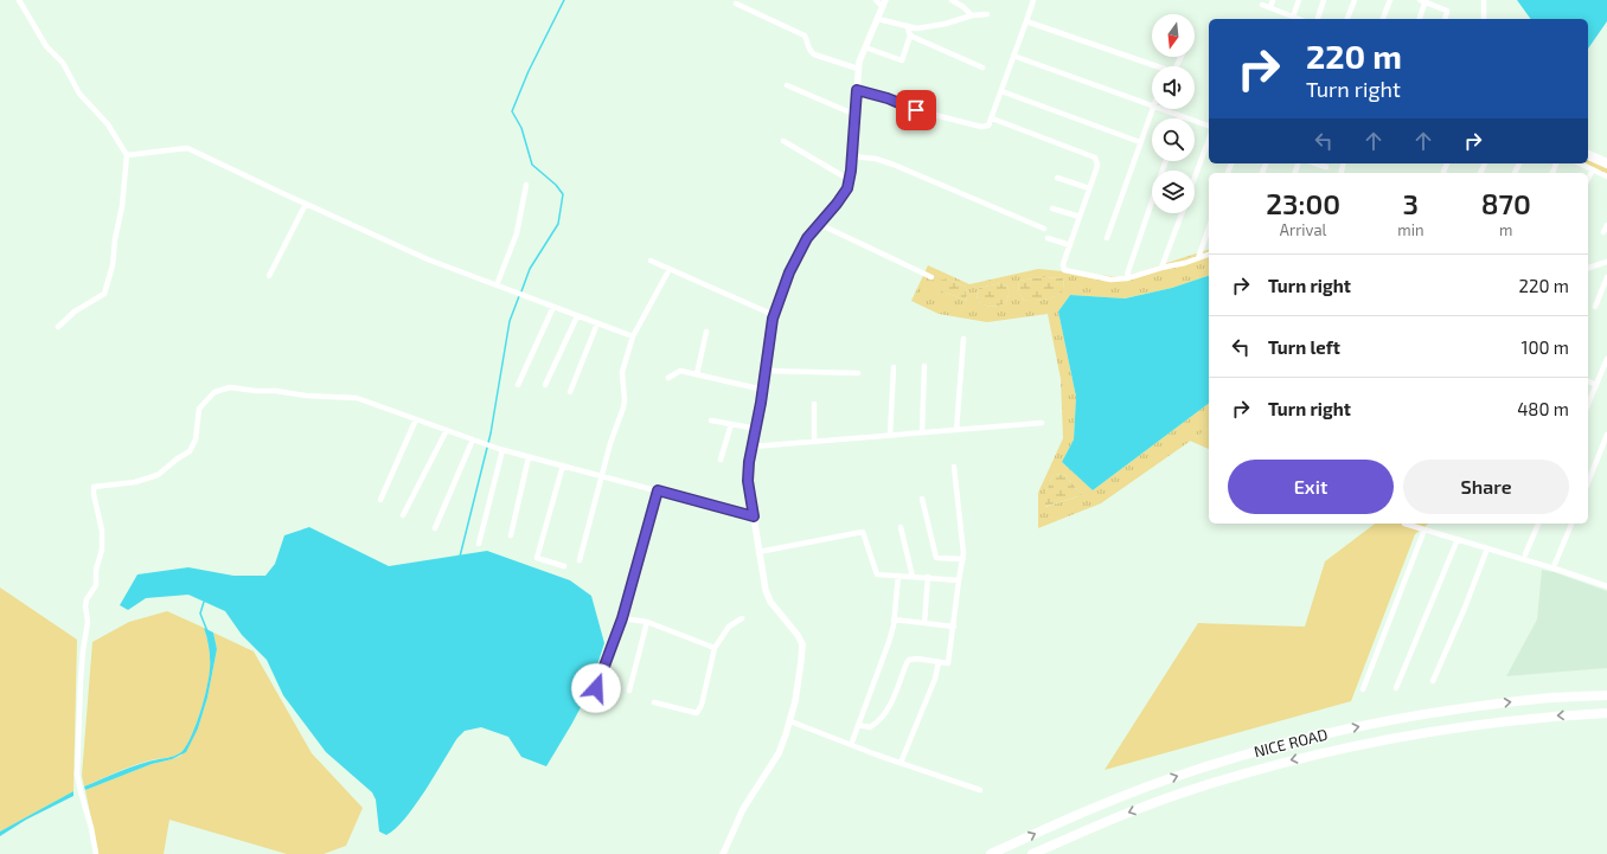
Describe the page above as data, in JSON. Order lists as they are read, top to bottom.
{
  "streets": {
    "highway": ["NICE ROAD"]
  },
  "north": "bottom",
  "page": {
    "turn": ["220 m", "Turn right"],
    "eta": [
      "23:00",
      "Arrival",
      "3",
      "min",
      "870",
      "m"
    ],
    "list": [
      {
        "name": "Turn right",
        "value": "220 m"
      },
      {
        "name": "Turn left",
        "value": "100 m"
      },
      {
        "name": "Turn right",
        "value": "480 m"
      }
    ],
    "buttons": ["Exit", "Share"]
  }
}
